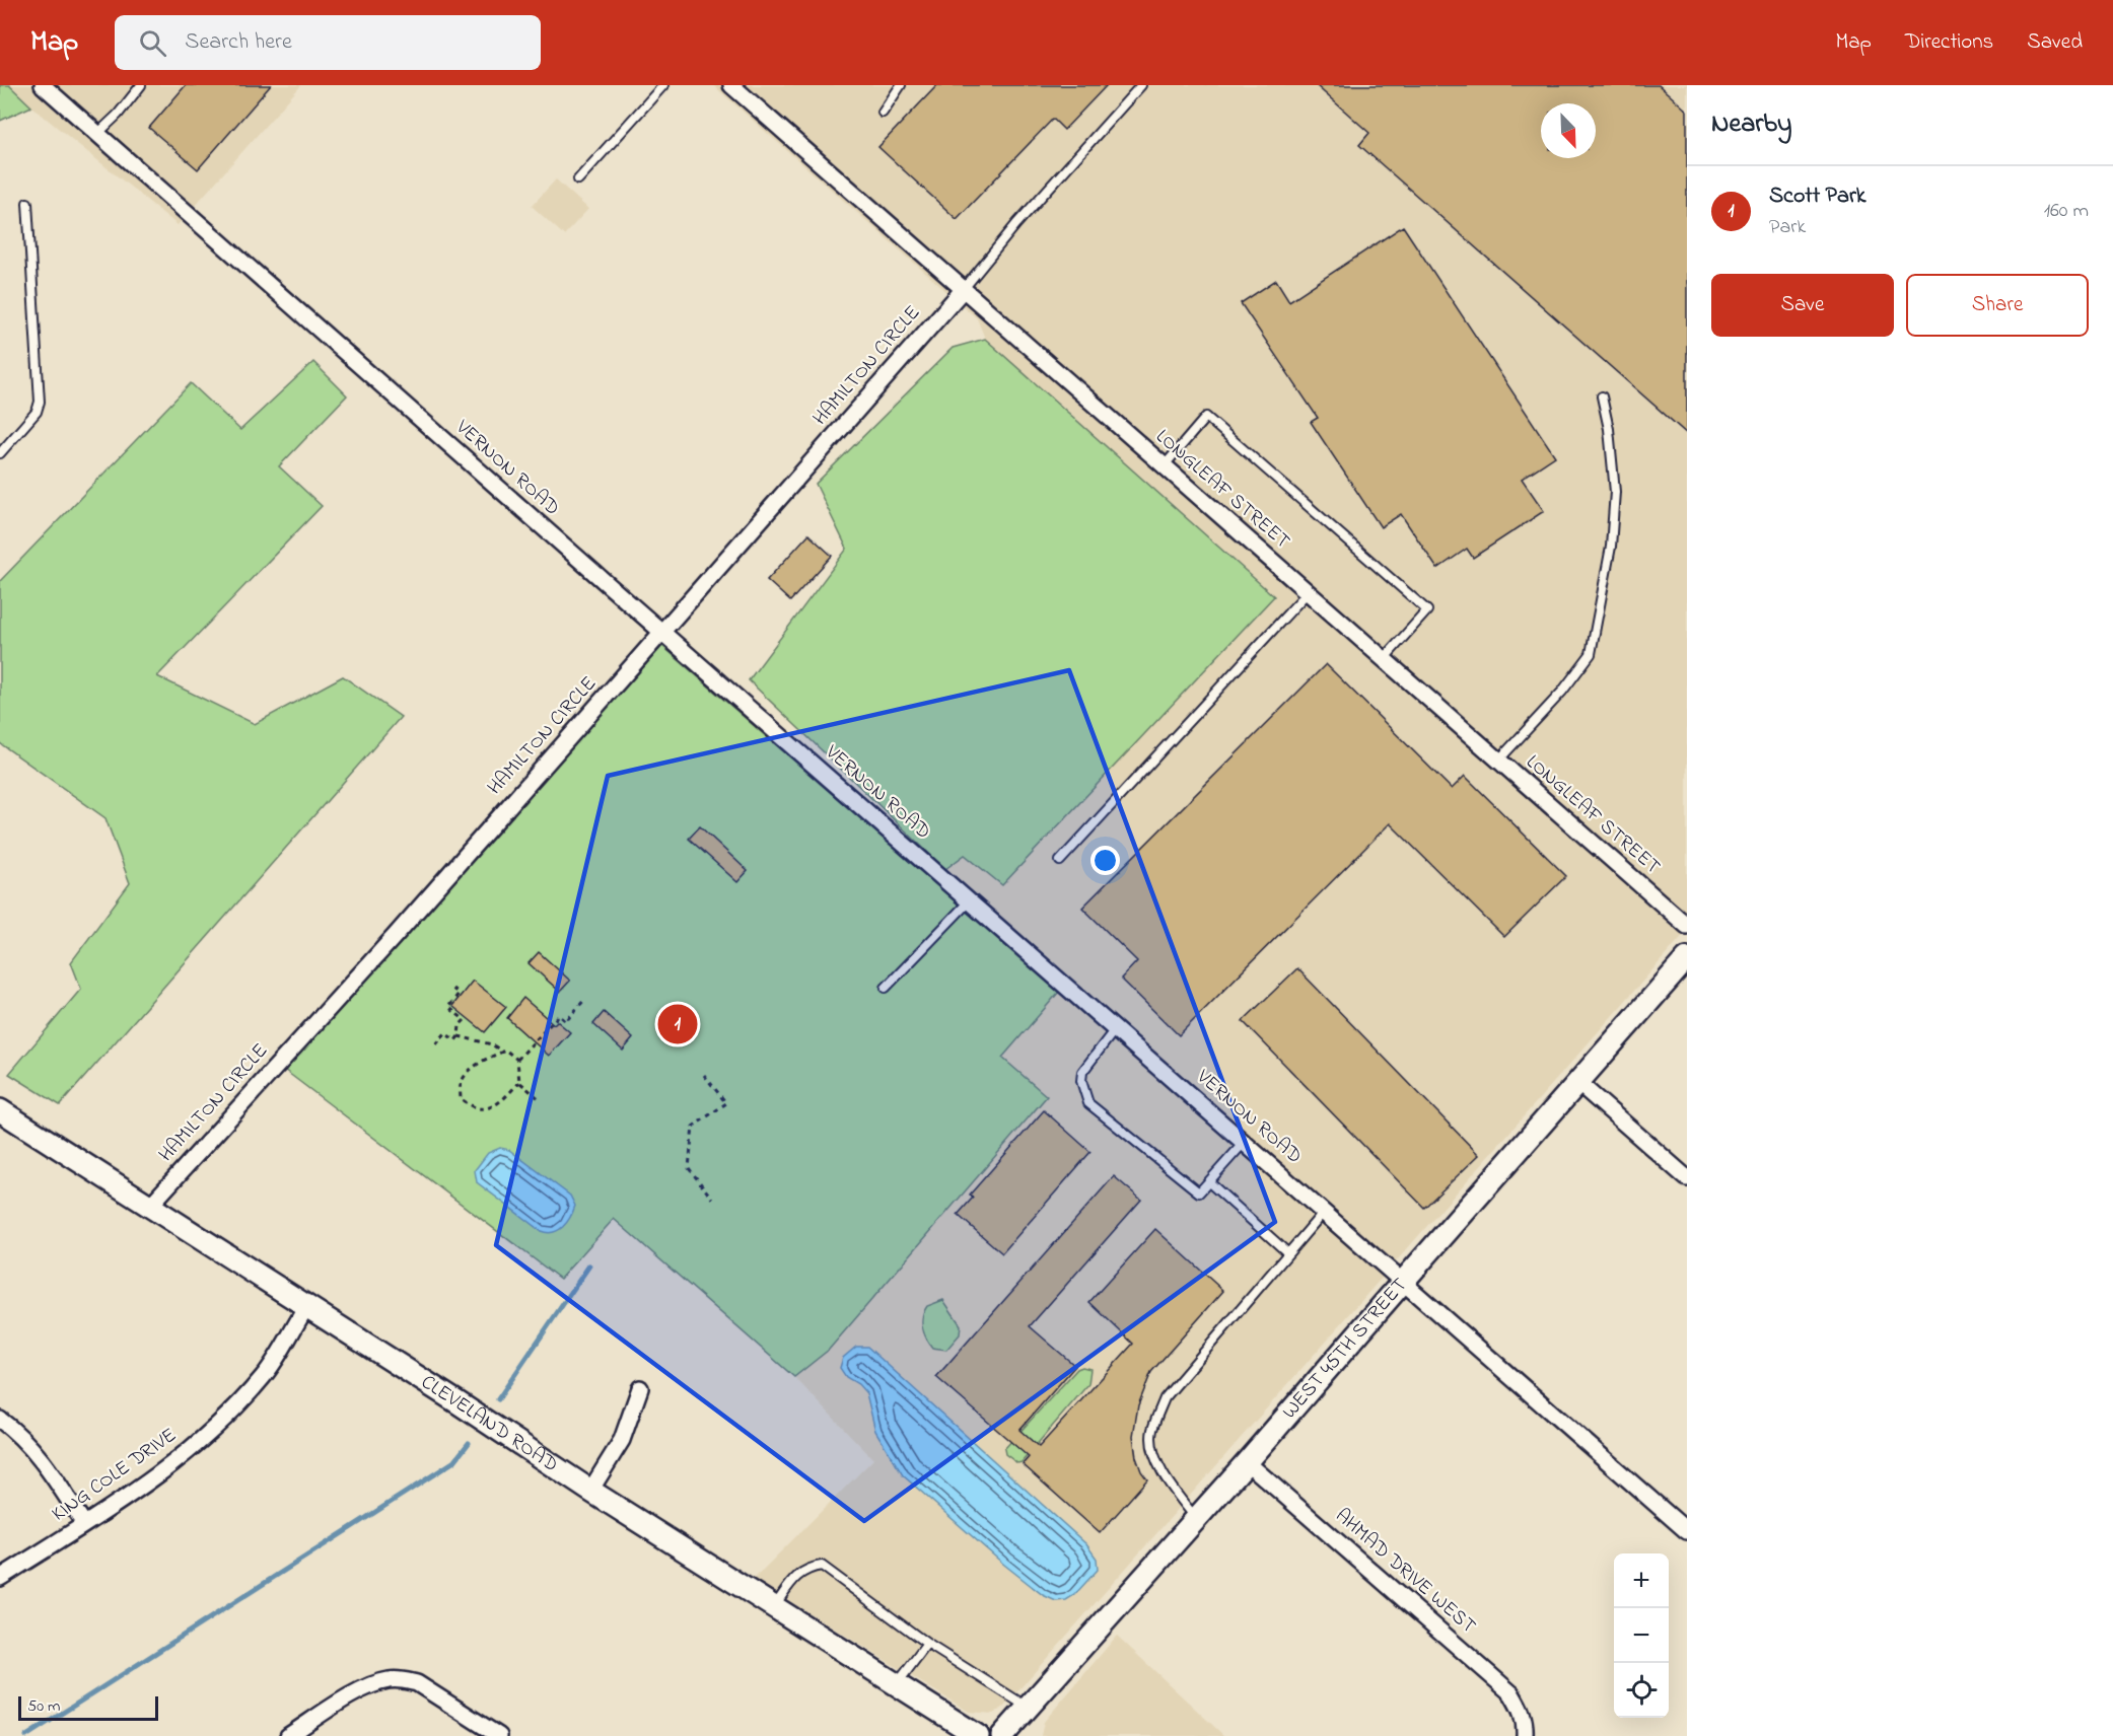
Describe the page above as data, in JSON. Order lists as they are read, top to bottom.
{
  "streets": {
    "street": [
      "HAMILTON CIRCLE",
      "VERNON ROAD",
      "LONGLEAF STREET",
      "WEST 45TH STREET",
      "CLEVELAND ROAD",
      "KING COLE DRIVE",
      "AHMAD DRIVE WEST"
    ]
  },
  "crossings": [
    ["HAMILTON CIRCLE", "VERNON ROAD"],
    ["HAMILTON CIRCLE", "LONGLEAF STREET"],
    ["HAMILTON CIRCLE", "CLEVELAND ROAD"],
    ["VERNON ROAD", "WEST 45TH STREET"],
    ["WEST 45TH STREET", "AHMAD DRIVE WEST"],
    ["CLEVELAND ROAD", "KING COLE DRIVE"]
  ],
  "scale_bar": "50 m",
  "north": "bottom right",
  "page": {
    "header": "Map",
    "search": "Search here",
    "nav": ["Map", "Directions", "Saved"],
    "heading": "Nearby",
    "list": [
      {
        "mark": "1",
        "name": "Scott Park",
        "note": "Park",
        "value": "160 m"
      }
    ],
    "buttons": ["Save", "Share"],
    "pins": "1",
    "map_buttons": ["+", "−"],
    "scale": "50 m"
  }
}
